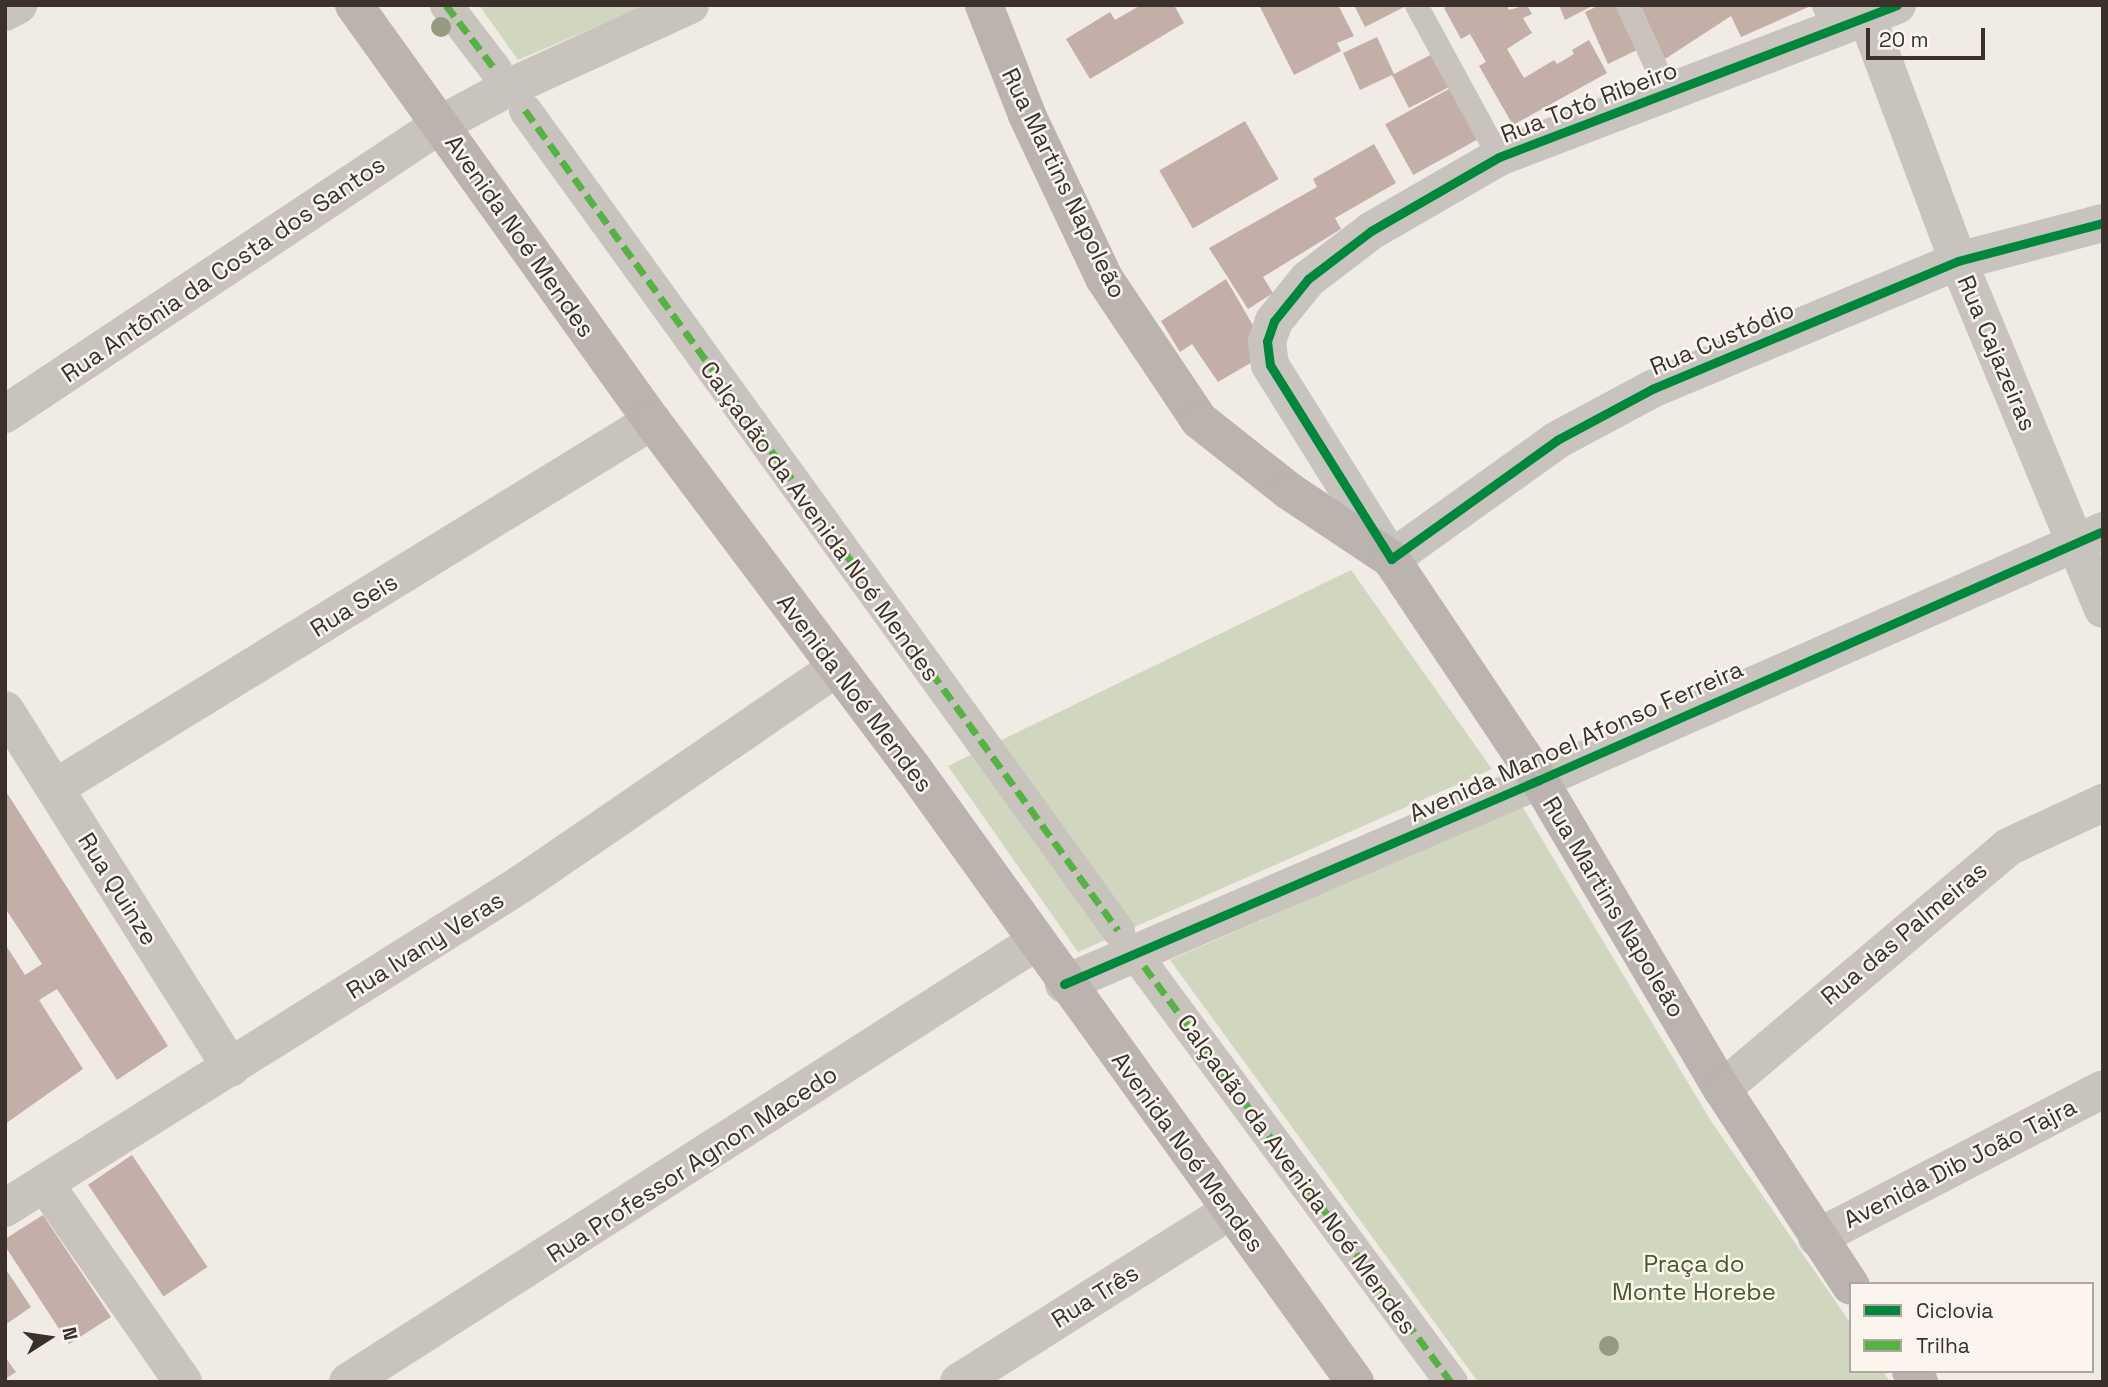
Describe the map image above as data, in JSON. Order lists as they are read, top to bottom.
{
  "streets": {
    "main road": ["Rua Martins Napoleão", "Avenida Noé Mendes"],
    "street": [
      "Rua Totó Ribeiro",
      "Rua Antônia da Costa dos Santos",
      "Rua Custódio",
      "Rua Cajazeiras",
      "Calçadão da Avenida Noé Mendes",
      "Rua Seis",
      "Avenida Manoel Afonso Ferreira",
      "Rua Quinze",
      "Rua das Palmeiras",
      "Rua Ivany Veras",
      "Avenida Dib João Tajra",
      "Rua Professor Agnon Macedo",
      "Rua Três"
    ]
  },
  "crossings": [
    ["Rua Totó Ribeiro", "Rua Martins Napoleão"],
    ["Rua Totó Ribeiro", "Rua Custódio"],
    ["Rua Totó Ribeiro", "Rua Cajazeiras"],
    ["Rua Martins Napoleão", "Rua Custódio"],
    ["Rua Martins Napoleão", "Avenida Manoel Afonso Ferreira"],
    ["Rua Martins Napoleão", "Rua das Palmeiras"],
    ["Rua Martins Napoleão", "Avenida Dib João Tajra"],
    ["Avenida Noé Mendes", "Rua Antônia da Costa dos Santos"],
    ["Avenida Noé Mendes", "Rua Seis"],
    ["Avenida Noé Mendes", "Avenida Manoel Afonso Ferreira"],
    ["Avenida Noé Mendes", "Rua Ivany Veras"],
    ["Avenida Noé Mendes", "Rua Professor Agnon Macedo"],
    ["Avenida Noé Mendes", "Rua Três"],
    ["Rua Custódio", "Rua Cajazeiras"],
    ["Rua Cajazeiras", "Avenida Manoel Afonso Ferreira"],
    ["Rua Seis", "Rua Quinze"],
    ["Rua Quinze", "Rua Ivany Veras"]
  ],
  "parks": ["Praça do Monte Horebe"],
  "legend": ["Ciclovia", "Trilha"],
  "scale_bar": "20 m",
  "north": "right"
}
